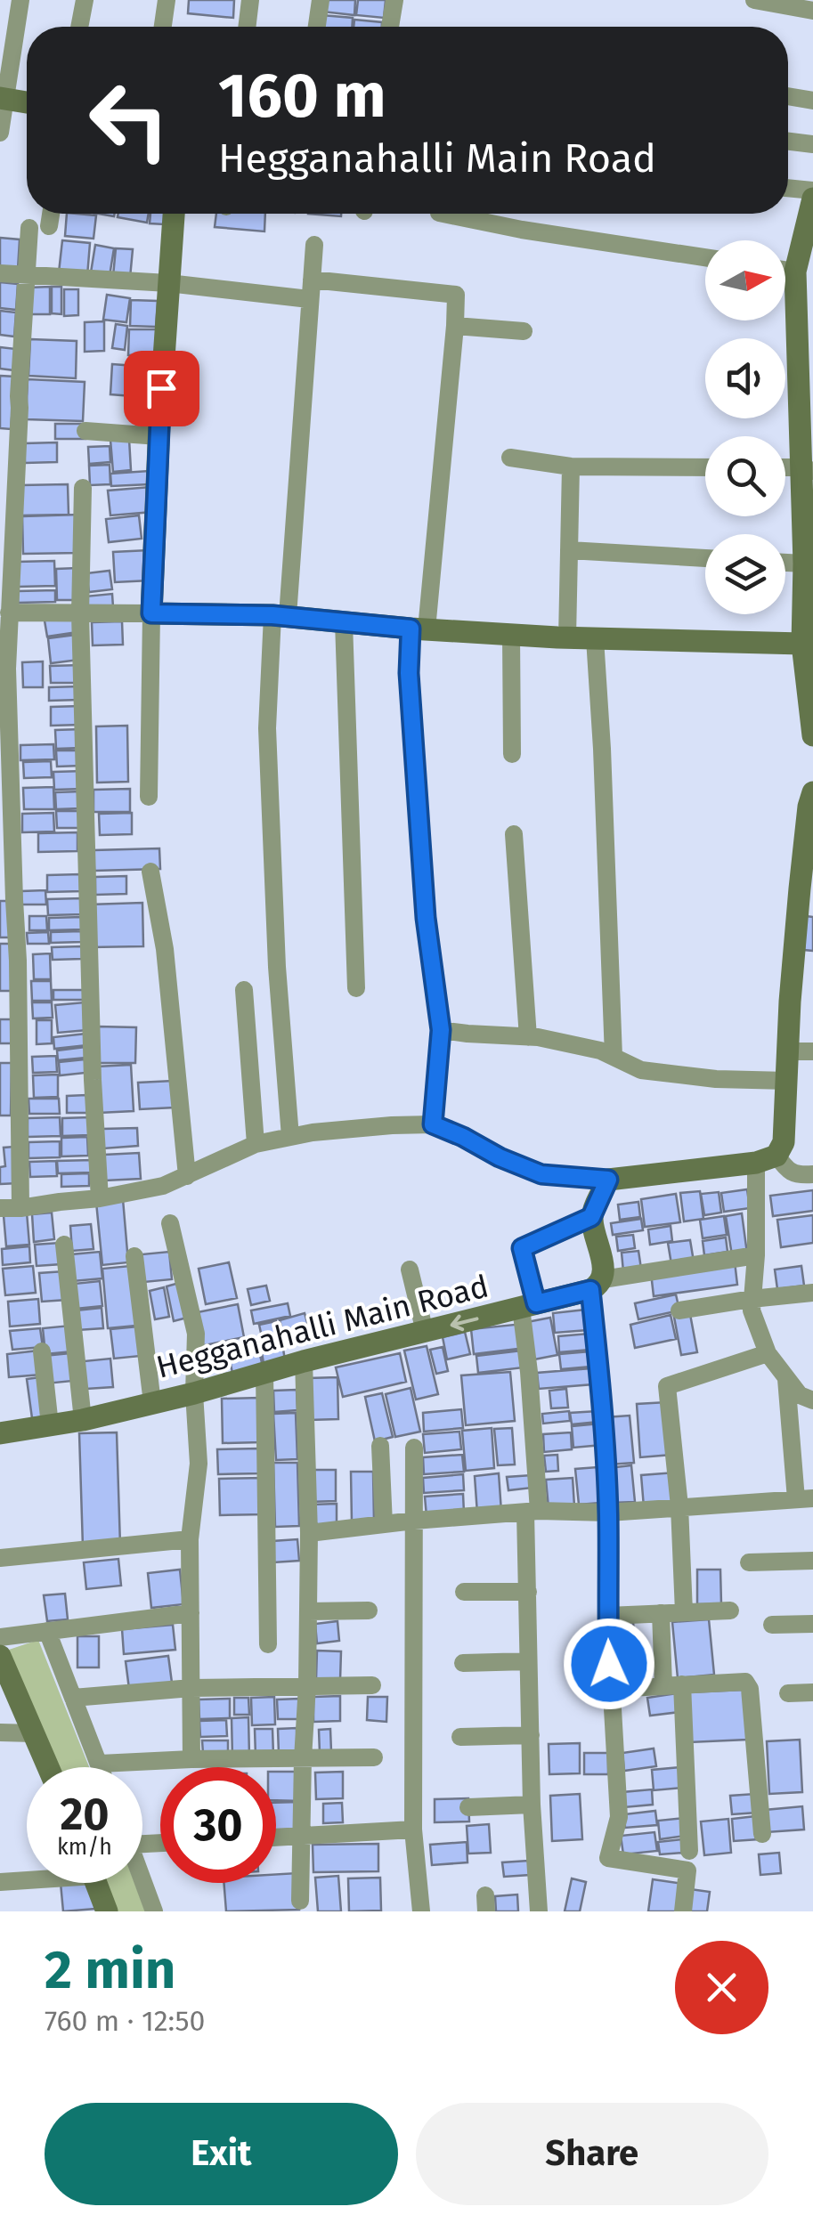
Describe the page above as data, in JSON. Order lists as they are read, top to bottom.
{
  "streets": {
    "street": ["Hegganahalli Main Road"]
  },
  "north": "right",
  "page": {
    "turn": ["160 m", "Hegganahalli Main Road"],
    "speed": "20 km/h",
    "limit": "30",
    "heading": ["2 min", "760 m · 12:50"],
    "buttons": ["Exit", "Share"]
  }
}
